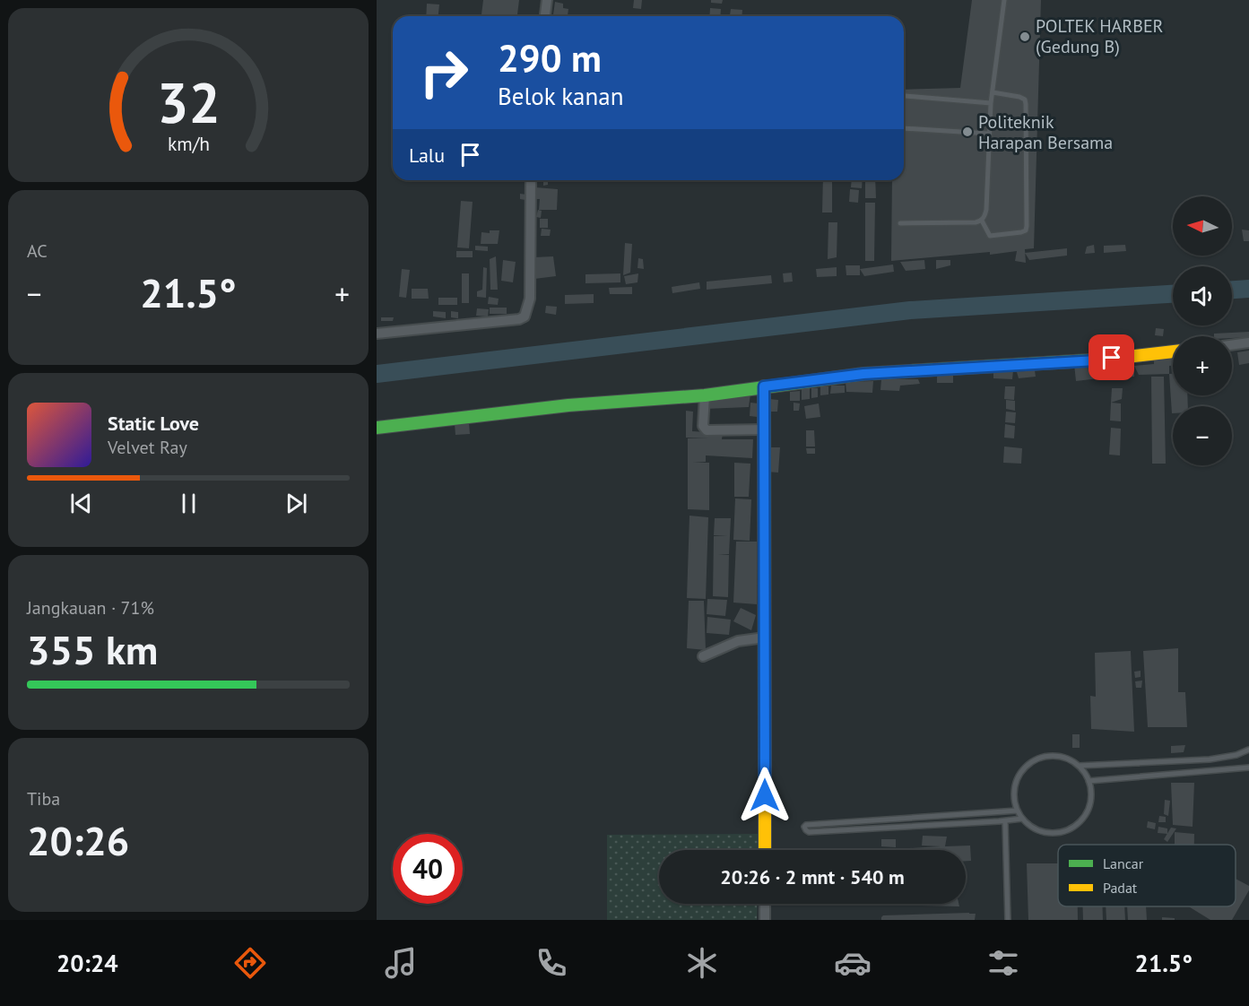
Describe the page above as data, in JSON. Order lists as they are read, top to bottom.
{
  "places": ["POLTEK HARBER (Gedung B)", "Politeknik Harapan Bersama"],
  "legend": ["Lancar", "Padat"],
  "north": "left",
  "page": {
    "turn": ["290 m", "Belok kanan"],
    "then": "Lalu",
    "tile": [
      "AC",
      ["Jangkauan · 71%", "355 km"],
      ["Tiba", "20:26"]
    ],
    "map_buttons": ["+", "−"],
    "heat": ["−", "21.5°", "+"],
    "song": ["Static Love", "Velvet Ray"],
    "limit": "40",
    "trip": "20:26 · 2 mnt · 540 m",
    "tabs": ["20:24", "21.5°"],
    "gauge": ["32", "km/h"]
  }
}
